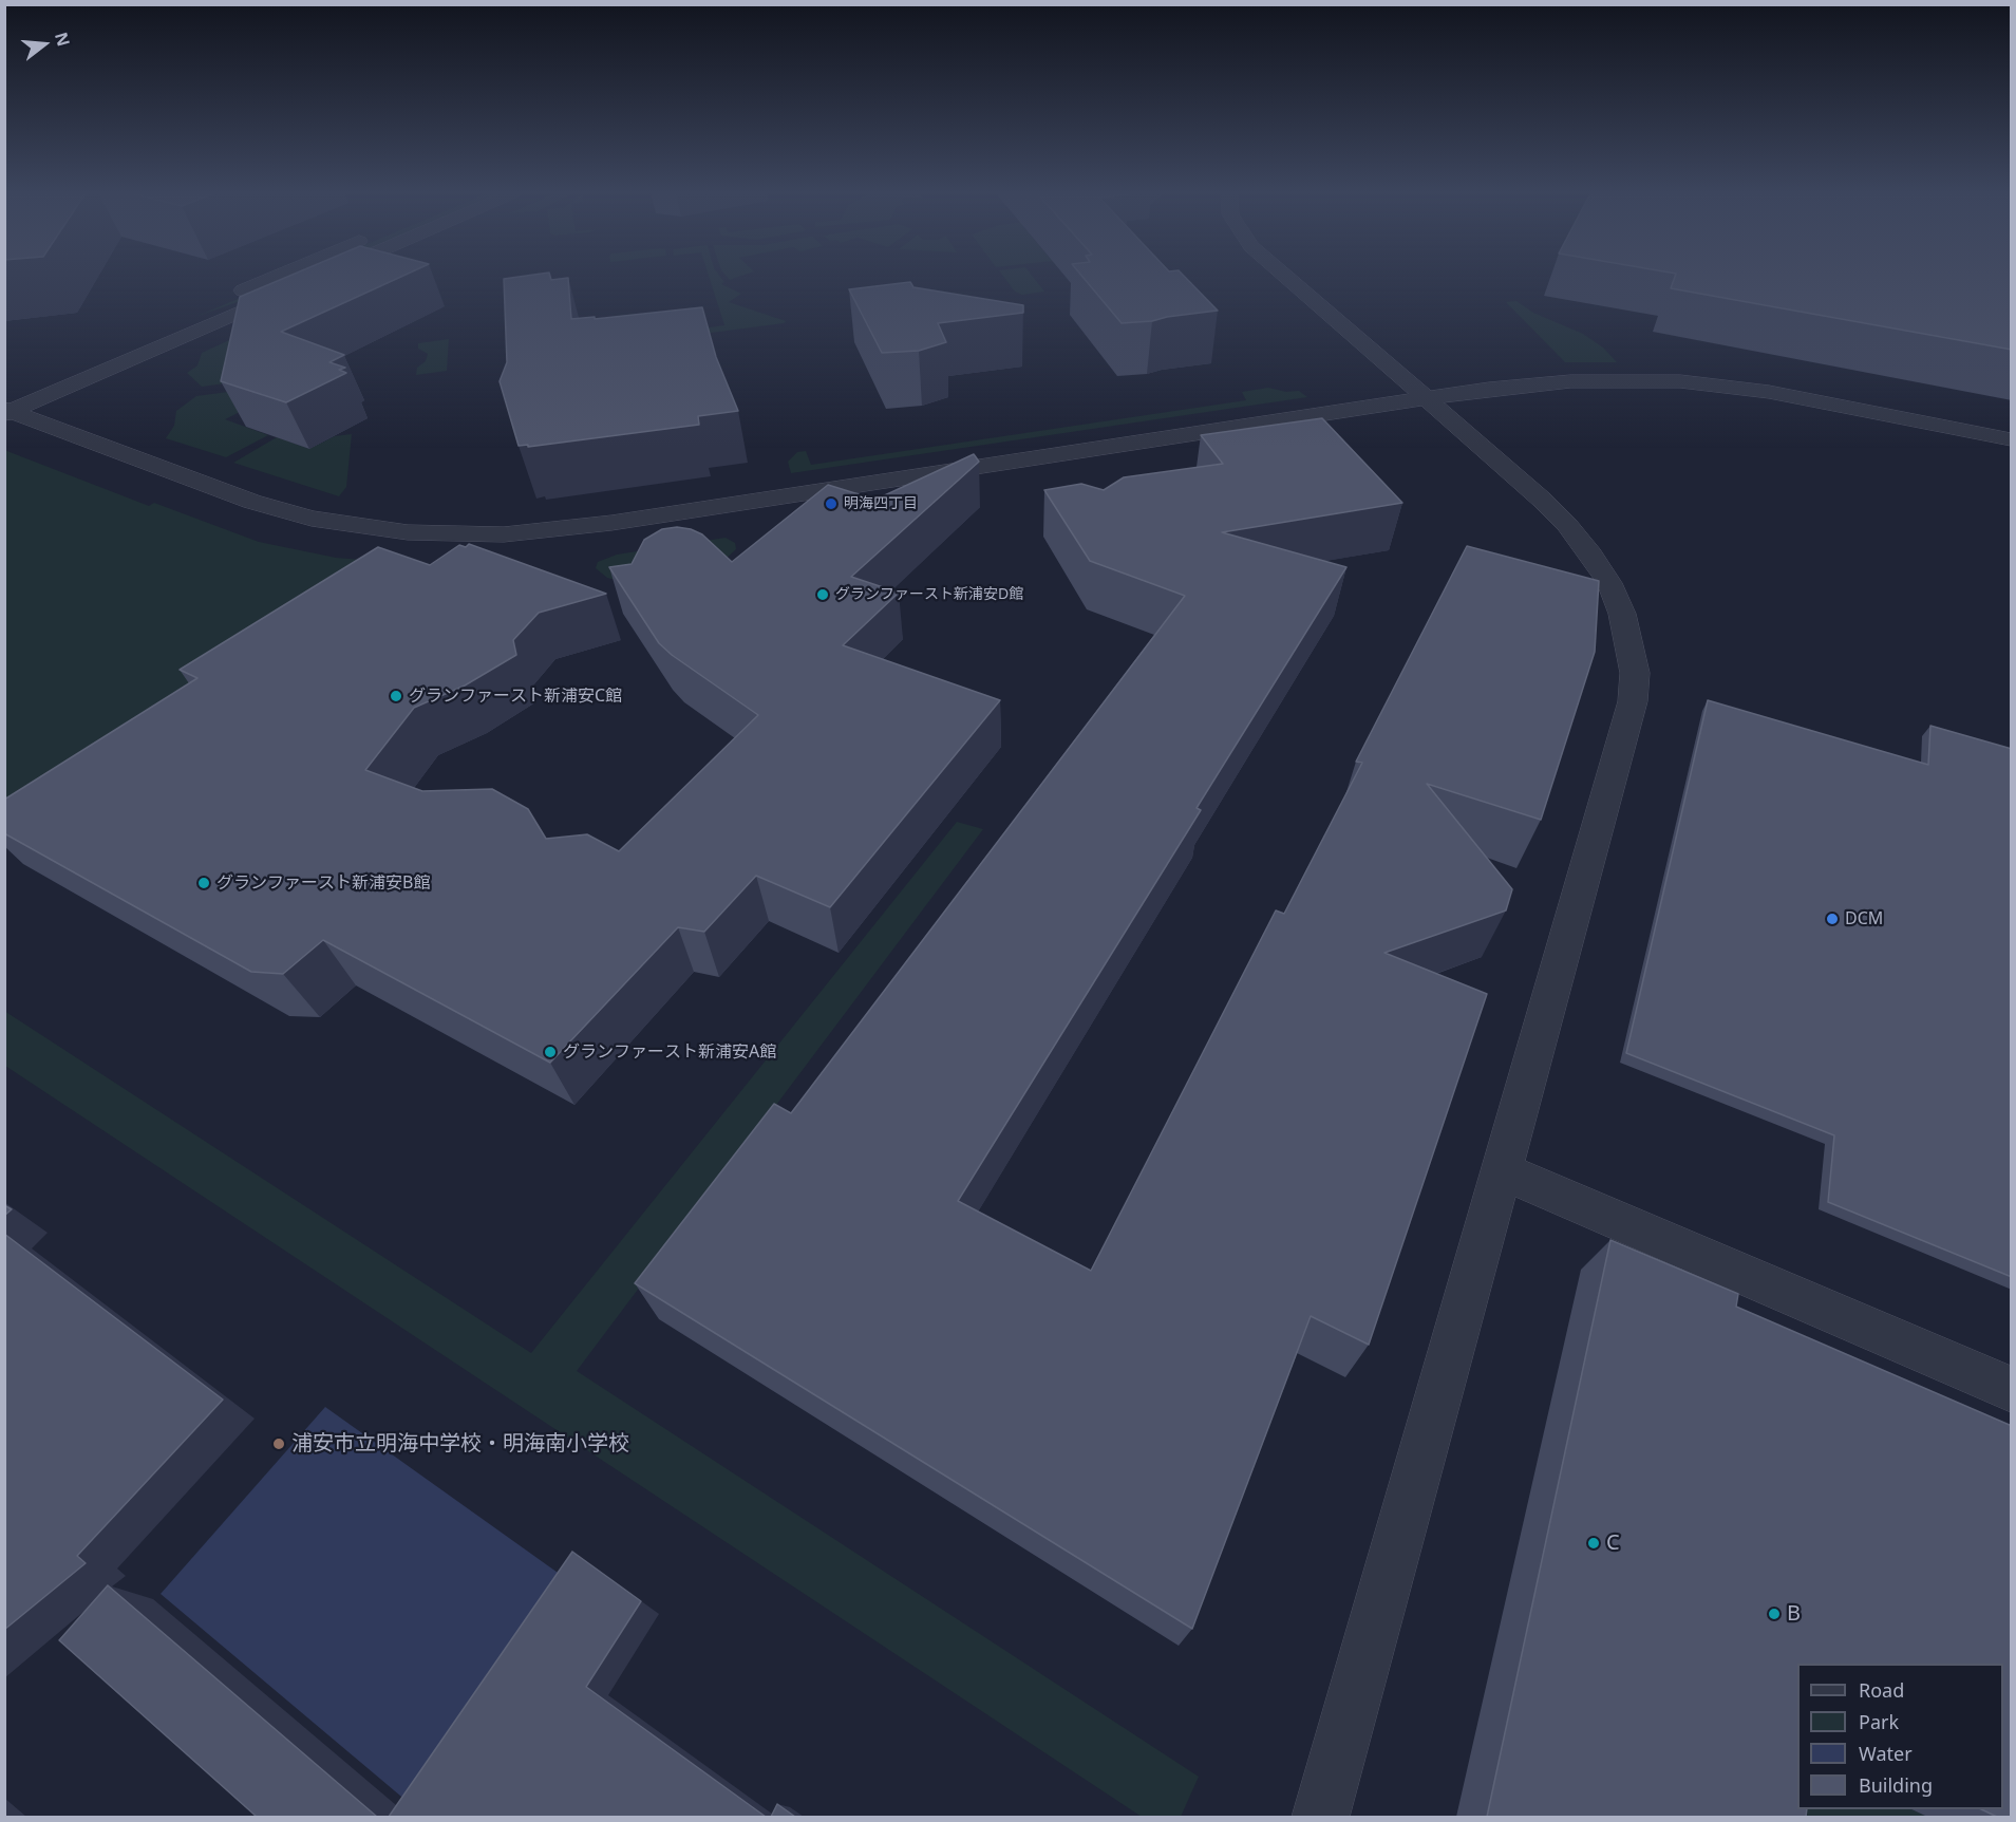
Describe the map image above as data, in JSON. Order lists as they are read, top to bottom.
{
  "places": [
    "明海四丁目",
    "グランファースト新浦安D館",
    "グランファースト新浦安C館",
    "グランファースト新浦安B館",
    "DCM",
    "グランファースト新浦安A館",
    "浦安市立明海中学校・明海南小学校",
    "C",
    "B"
  ],
  "legend": [
    "Road",
    "Park",
    "Water",
    "Building"
  ],
  "north": "right"
}
